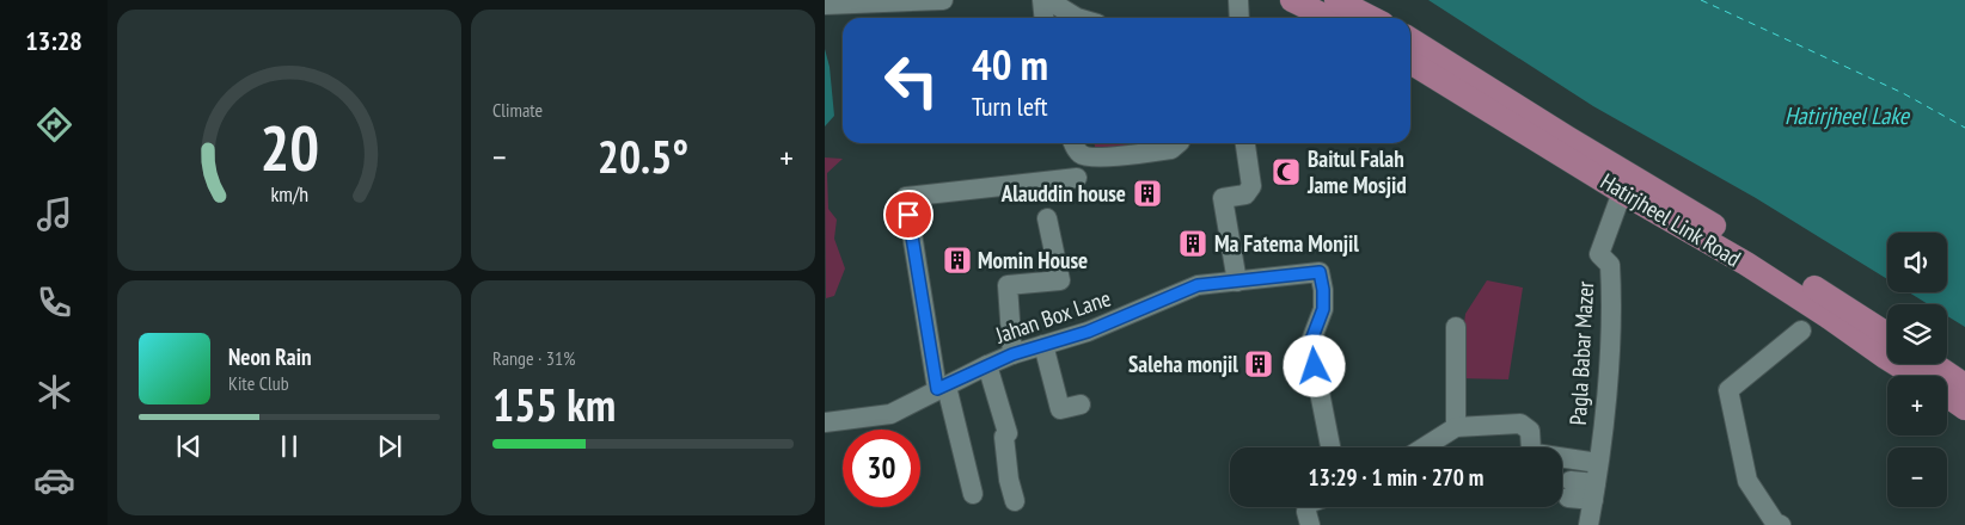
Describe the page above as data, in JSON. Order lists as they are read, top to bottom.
{
  "streets": {
    "main road": ["Hatirjheel Link Road"],
    "street": ["Jahan Box Lane", "Pagla Babar Mazer"]
  },
  "crossings": [
    ["Hatirjheel Link Road", "Pagla Babar Mazer"]
  ],
  "water": ["Hatirjheel Lake"],
  "places": {
    "mosque": ["Baitul Falah Jame Mosjid"],
    "building": [
      "Alauddin house",
      "Ma Fatema Monjil",
      "Momin House",
      "Saleha monjil"
    ]
  },
  "page": {
    "tabs": "13:28",
    "tile": [
      "Climate",
      ["Range · 31%", "155 km"]
    ],
    "turn": ["40 m", "Turn left"],
    "heat": ["−", "20.5°", "+"],
    "map_buttons": ["+", "−"],
    "song": ["Neon Rain", "Kite Club"],
    "limit": "30",
    "trip": "13:29 · 1 min · 270 m",
    "gauge": ["20", "km/h"]
  }
}
